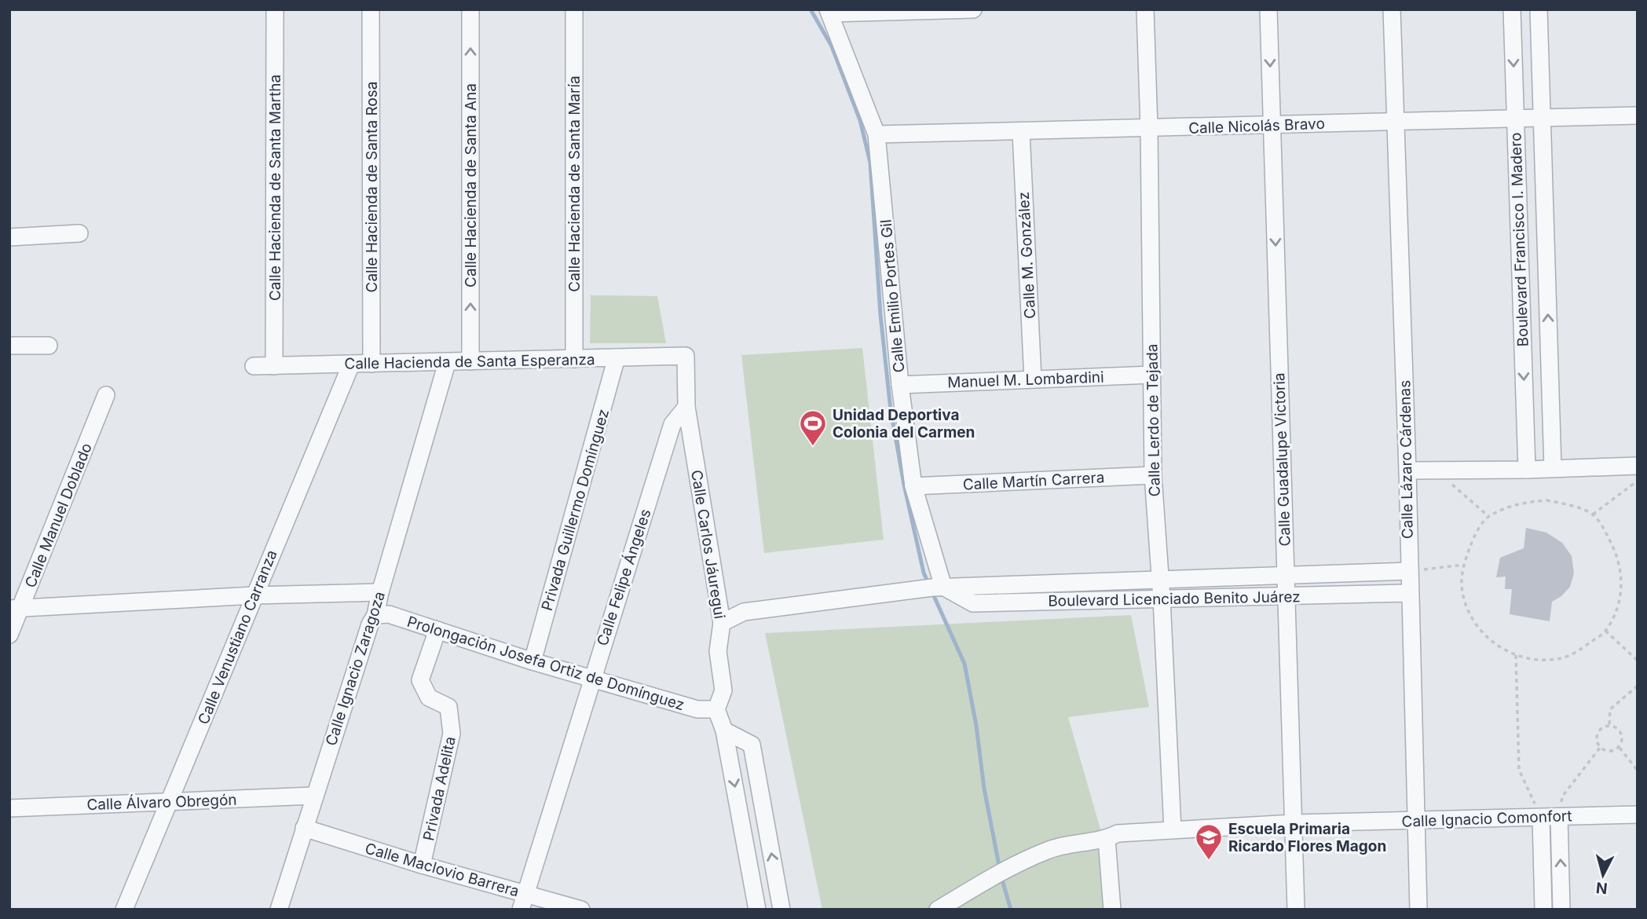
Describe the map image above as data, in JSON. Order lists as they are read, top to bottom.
{
  "streets": {
    "street": [
      "Calle Nicolás Bravo",
      "Calle Hacienda de Santa María",
      "Calle Hacienda de Santa Ana",
      "Calle Hacienda de Santa Rosa",
      "Calle Hacienda de Santa Martha",
      "Boulevard Francisco I. Madero",
      "Calle M. González",
      "Calle Emilio Portes Gil",
      "Calle Hacienda de Santa Esperanza",
      "Manuel M. Lombardini",
      "Calle Lerdo de Tejada",
      "Calle Guadalupe Victoria",
      "Calle Lázaro Cárdenas",
      "Calle Martín Carrera",
      "Privada Guillermo Domínguez",
      "Calle Manuel Doblado",
      "Calle Carlos Jáuregui",
      "Calle Felipe Ángeles",
      "Boulevard Licenciado Benito Juárez",
      "Calle Venustiano Carranza",
      "Prolongación Josefa Ortiz de Domínguez",
      "Calle Ignacio Zaragoza",
      "Privada Adelita",
      "Calle Álvaro Obregón",
      "Calle Ignacio Comonfort",
      "Calle Maclovio Barrera"
    ]
  },
  "crossings": [
    ["Calle Nicolás Bravo", "Boulevard Francisco I. Madero"],
    ["Calle Nicolás Bravo", "Calle M. González"],
    ["Calle Nicolás Bravo", "Calle Emilio Portes Gil"],
    ["Calle Nicolás Bravo", "Calle Lerdo de Tejada"],
    ["Calle Nicolás Bravo", "Calle Guadalupe Victoria"],
    ["Calle Nicolás Bravo", "Calle Lázaro Cárdenas"],
    ["Calle Hacienda de Santa María", "Calle Hacienda de Santa Esperanza"],
    ["Calle Hacienda de Santa Ana", "Calle Hacienda de Santa Esperanza"],
    ["Calle Hacienda de Santa Rosa", "Calle Hacienda de Santa Esperanza"],
    ["Calle Hacienda de Santa Martha", "Calle Hacienda de Santa Esperanza"],
    ["Calle M. González", "Manuel M. Lombardini"],
    ["Calle Emilio Portes Gil", "Manuel M. Lombardini"],
    ["Calle Emilio Portes Gil", "Calle Martín Carrera"],
    ["Calle Emilio Portes Gil", "Boulevard Licenciado Benito Juárez"],
    ["Calle Hacienda de Santa Esperanza", "Privada Guillermo Domínguez"],
    ["Calle Hacienda de Santa Esperanza", "Calle Carlos Jáuregui"],
    ["Calle Hacienda de Santa Esperanza", "Calle Venustiano Carranza"],
    ["Calle Hacienda de Santa Esperanza", "Calle Ignacio Zaragoza"],
    ["Manuel M. Lombardini", "Calle Lerdo de Tejada"],
    ["Calle Lerdo de Tejada", "Calle Martín Carrera"],
    ["Calle Lerdo de Tejada", "Boulevard Licenciado Benito Juárez"],
    ["Calle Lerdo de Tejada", "Calle Ignacio Comonfort"],
    ["Calle Guadalupe Victoria", "Boulevard Licenciado Benito Juárez"],
    ["Calle Guadalupe Victoria", "Calle Ignacio Comonfort"],
    ["Calle Lázaro Cárdenas", "Boulevard Licenciado Benito Juárez"],
    ["Calle Lázaro Cárdenas", "Calle Ignacio Comonfort"],
    ["Privada Guillermo Domínguez", "Prolongación Josefa Ortiz de Domínguez"],
    ["Calle Carlos Jáuregui", "Calle Felipe Ángeles"],
    ["Calle Carlos Jáuregui", "Prolongación Josefa Ortiz de Domínguez"],
    ["Calle Felipe Ángeles", "Prolongación Josefa Ortiz de Domínguez"],
    ["Calle Felipe Ángeles", "Calle Maclovio Barrera"],
    ["Calle Venustiano Carranza", "Calle Álvaro Obregón"],
    ["Prolongación Josefa Ortiz de Domínguez", "Calle Ignacio Zaragoza"],
    ["Prolongación Josefa Ortiz de Domínguez", "Privada Adelita"],
    ["Calle Ignacio Zaragoza", "Calle Álvaro Obregón"],
    ["Calle Ignacio Zaragoza", "Calle Maclovio Barrera"],
    ["Privada Adelita", "Calle Maclovio Barrera"]
  ],
  "one_way": ["Calle Hacienda de Santa Ana", "Calle Guadalupe Victoria"],
  "places": {
    "sports": ["Unidad Deportiva Colonia del Carmen"],
    "school or university": ["Escuela Primaria Ricardo Flores Magon"]
  },
  "north": "bottom"
}
